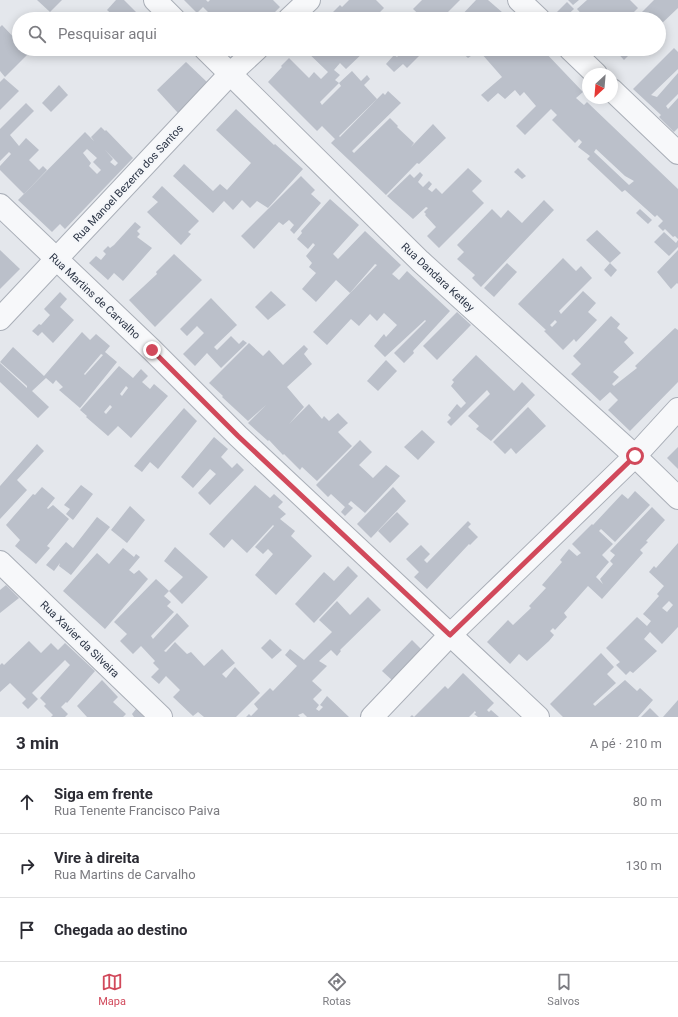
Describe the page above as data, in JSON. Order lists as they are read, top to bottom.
{
  "streets": {
    "street": [
      "Rua Manoel Bezerra dos Santos",
      "Rua Dandara Ketley",
      "Rua Martins de Carvalho",
      "Rua Xavier da Silveira"
    ]
  },
  "crossings": [
    ["Rua Manoel Bezerra dos Santos", "Rua Dandara Ketley"],
    ["Rua Manoel Bezerra dos Santos", "Rua Martins de Carvalho"]
  ],
  "north": "bottom left",
  "page": {
    "search": "Pesquisar aqui",
    "heading": ["3 min", "A pé · 210 m"],
    "list": [
      ["Siga em frente", "Rua Tenente Francisco Paiva", "80 m"],
      ["Vire à direita", "Rua Martins de Carvalho", "130 m"],
      "Chegada ao destino"
    ],
    "nav": ["Mapa", "Rotas", "Salvos"]
  }
}
